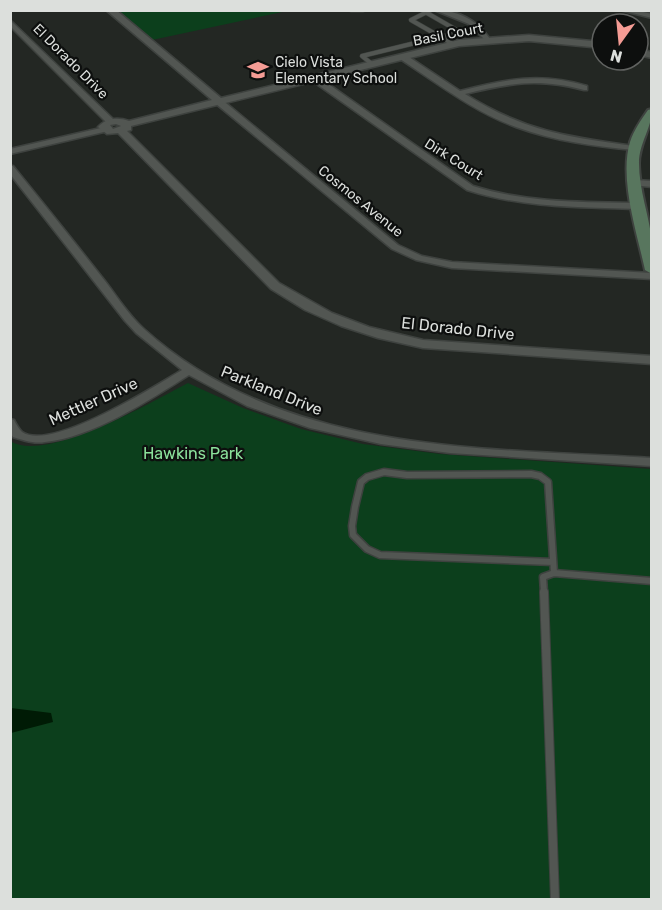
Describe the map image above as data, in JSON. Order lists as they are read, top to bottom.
{
  "streets": {
    "street": [
      "Basil Court",
      "El Dorado Drive",
      "Dirk Court",
      "Cosmos Avenue",
      "Parkland Drive",
      "Mettler Drive"
    ]
  },
  "crossings": [
    ["Basil Court", "El Dorado Drive"],
    ["Basil Court", "Dirk Court"],
    ["Basil Court", "Cosmos Avenue"],
    ["Parkland Drive", "Mettler Drive"]
  ],
  "parks": ["Hawkins Park"],
  "places": {
    "school or university": ["Cielo Vista Elementary School"]
  },
  "north": "bottom"
}
